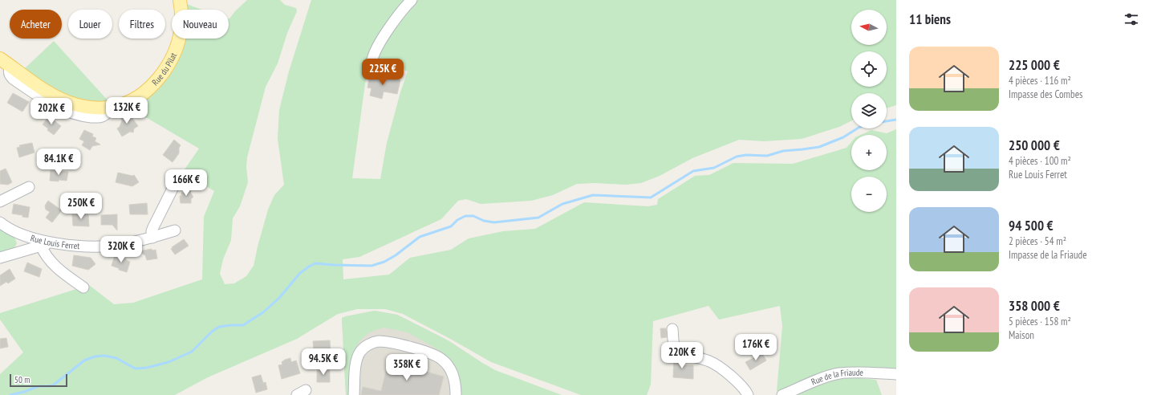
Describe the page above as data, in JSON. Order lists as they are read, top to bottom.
{
  "streets": {
    "main road": ["Rue du Pilat"],
    "street": ["Rue Louis Ferret", "Rue de la Friaude"]
  },
  "scale_bar": "50 m",
  "north": "left",
  "page": {
    "heading": "11 biens",
    "map_buttons": ["+", "−"],
    "chip": [
      "Acheter",
      "Louer",
      "Filtres",
      "Nouveau"
    ],
    "list": [
      {
        "name": "225 000 €",
        "note": "4 pièces · 116 m² · Impasse des Combes"
      },
      {
        "name": "250 000 €",
        "note": "4 pièces · 100 m² · Rue Louis Ferret"
      },
      {
        "name": "94 500 €",
        "note": "2 pièces · 54 m² · Impasse de la Friaude"
      },
      {
        "name": "358 000 €",
        "note": "5 pièces · 158 m² · Maison"
      }
    ],
    "price": [
      "225K €",
      "132K €",
      "202K €",
      "84.1K €",
      "166K €",
      "250K €",
      "320K €",
      "176K €",
      "220K €",
      "94.5K €",
      "358K €"
    ],
    "scale": "50 m"
  }
}
